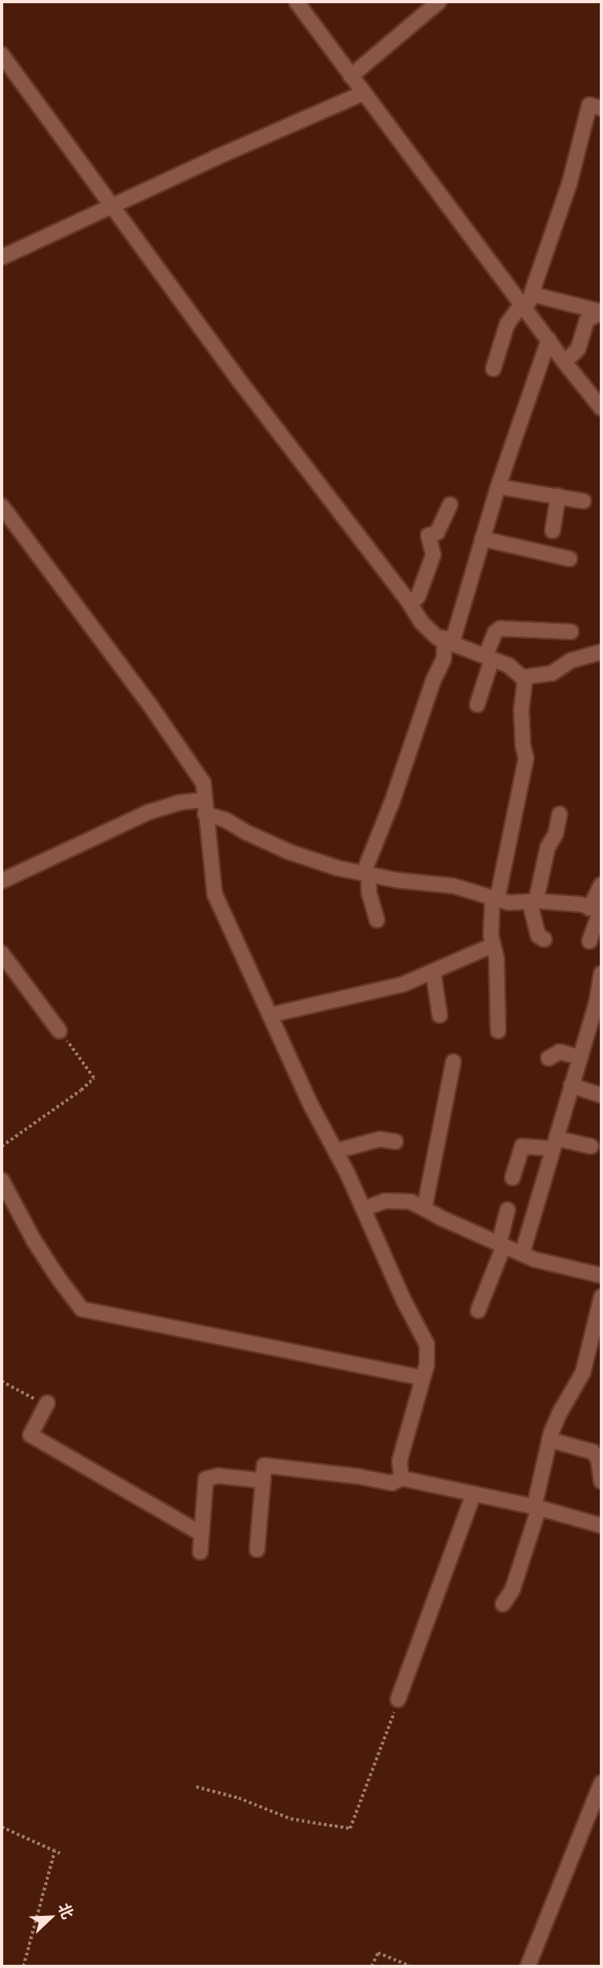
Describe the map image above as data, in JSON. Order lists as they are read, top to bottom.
{
  "north": "top right"
}
